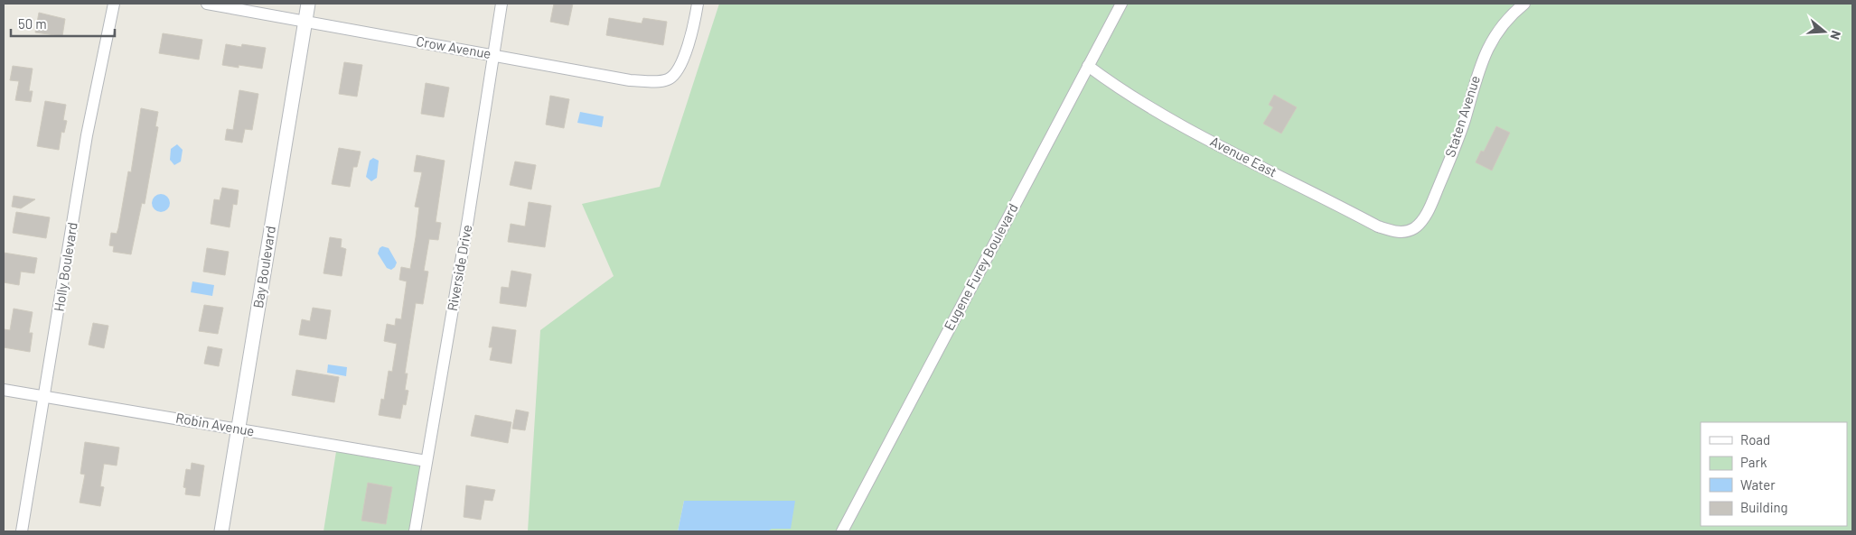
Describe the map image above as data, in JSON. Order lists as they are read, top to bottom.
{
  "streets": {
    "street": [
      "Crow Avenue",
      "Staten Avenue",
      "Avenue East",
      "Holly Boulevard",
      "Bay Boulevard",
      "Eugene Furey Boulevard",
      "Riverside Drive",
      "Robin Avenue"
    ]
  },
  "crossings": [
    ["Crow Avenue", "Bay Boulevard"],
    ["Crow Avenue", "Riverside Drive"],
    ["Staten Avenue", "Avenue East"],
    ["Avenue East", "Eugene Furey Boulevard"],
    ["Holly Boulevard", "Robin Avenue"],
    ["Bay Boulevard", "Robin Avenue"],
    ["Riverside Drive", "Robin Avenue"]
  ],
  "legend": [
    "Road",
    "Park",
    "Water",
    "Building"
  ],
  "scale_bar": "50 m",
  "north": "right"
}
